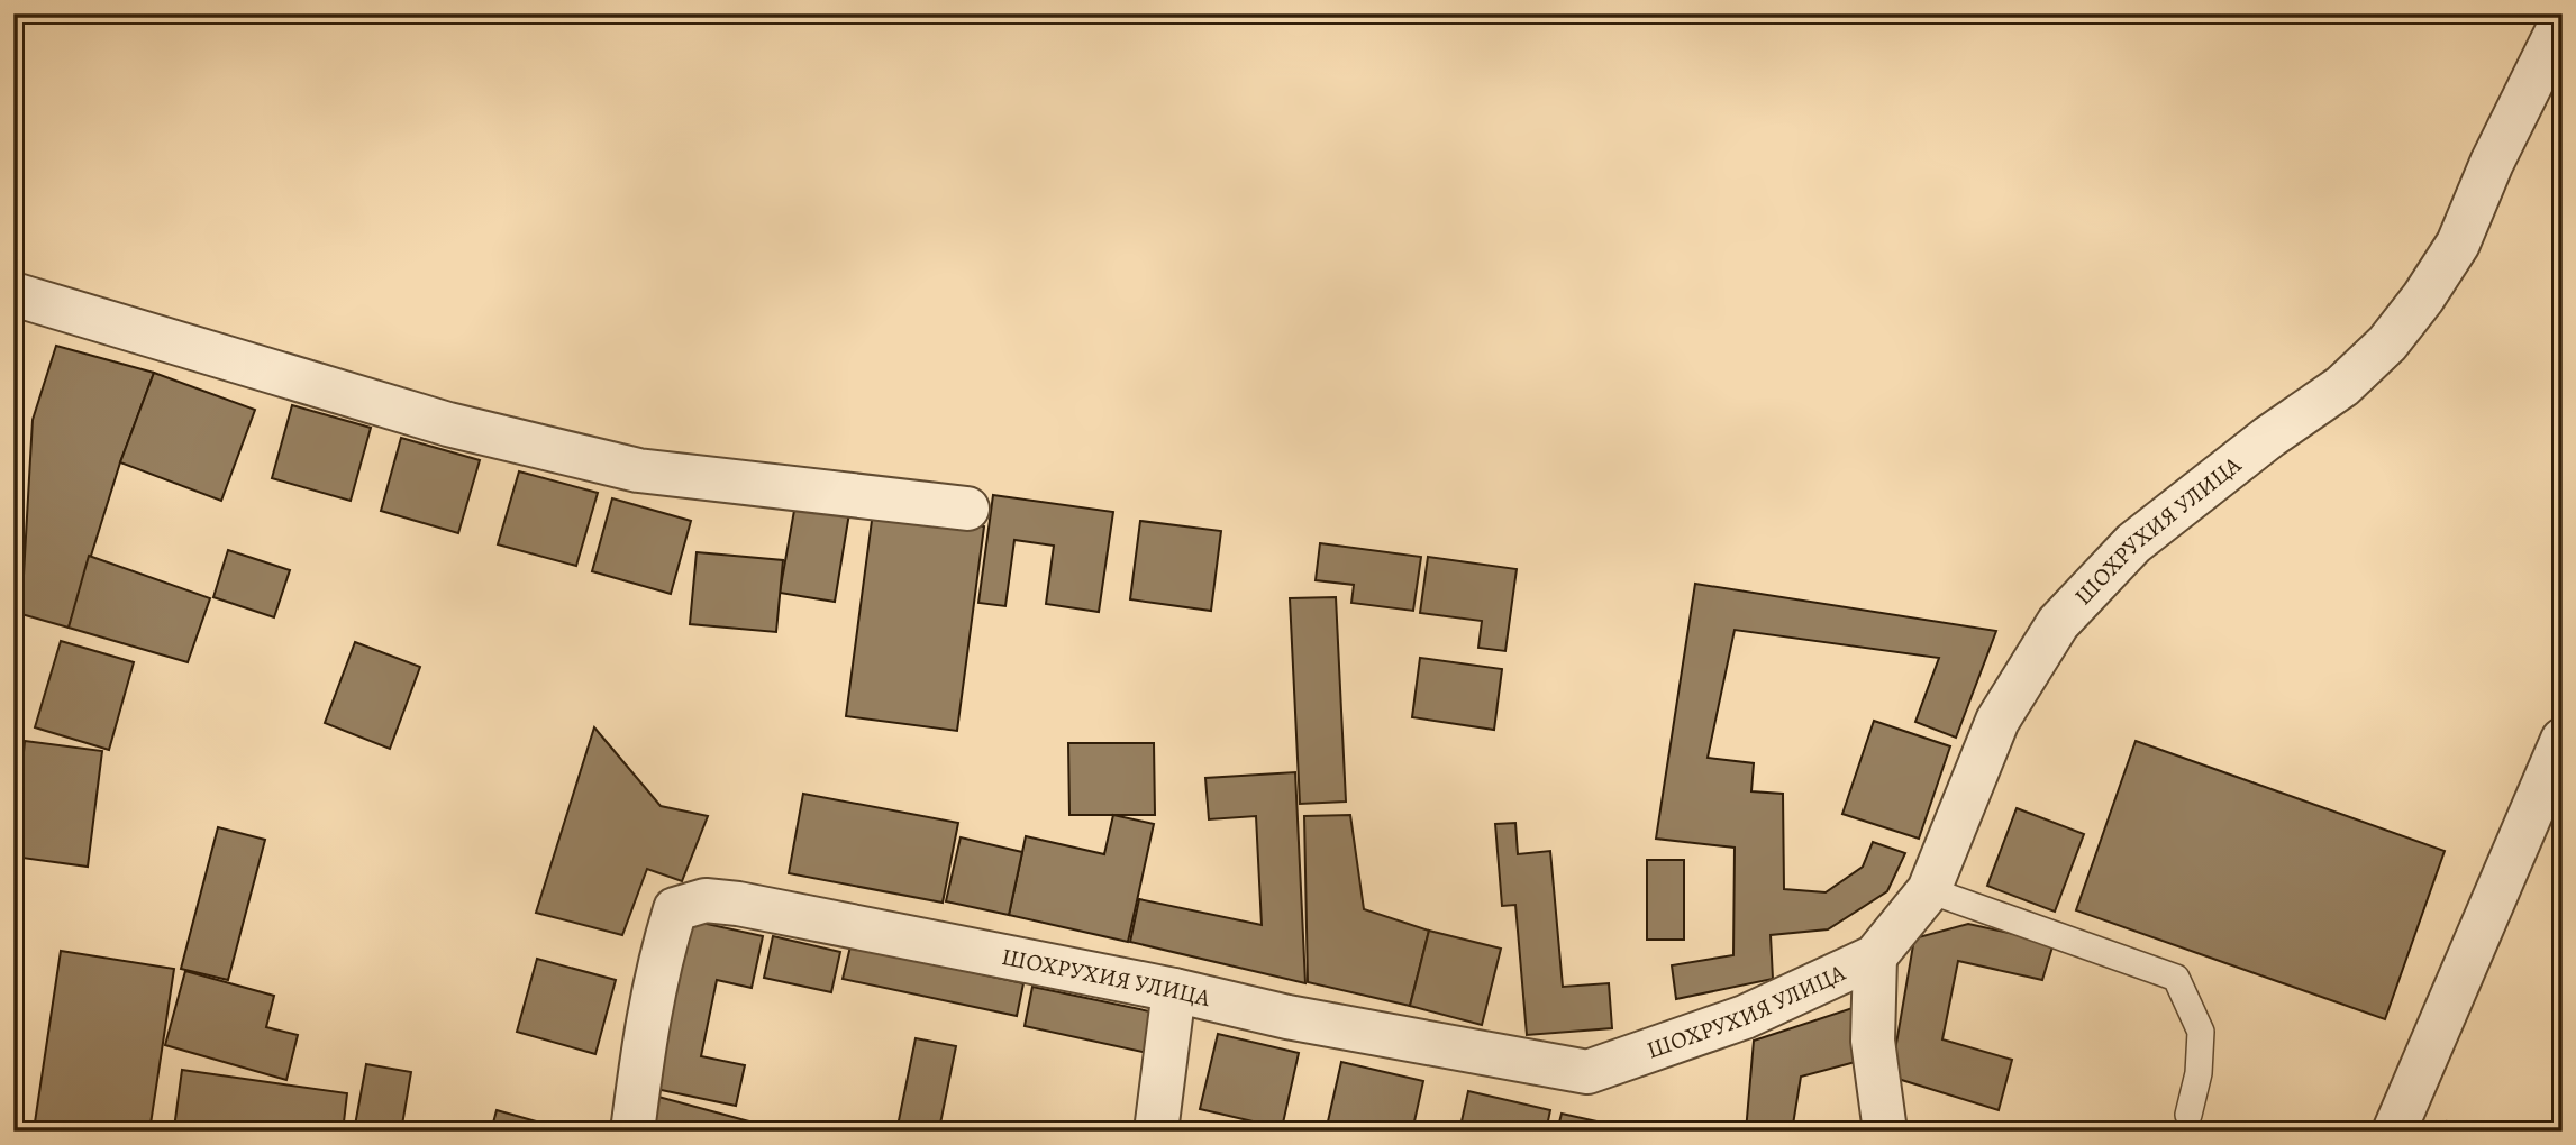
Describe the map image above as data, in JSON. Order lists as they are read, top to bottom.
{
  "streets": {
    "street": ["ШОХРУХИЯ УЛИЦА"]
  }
}
